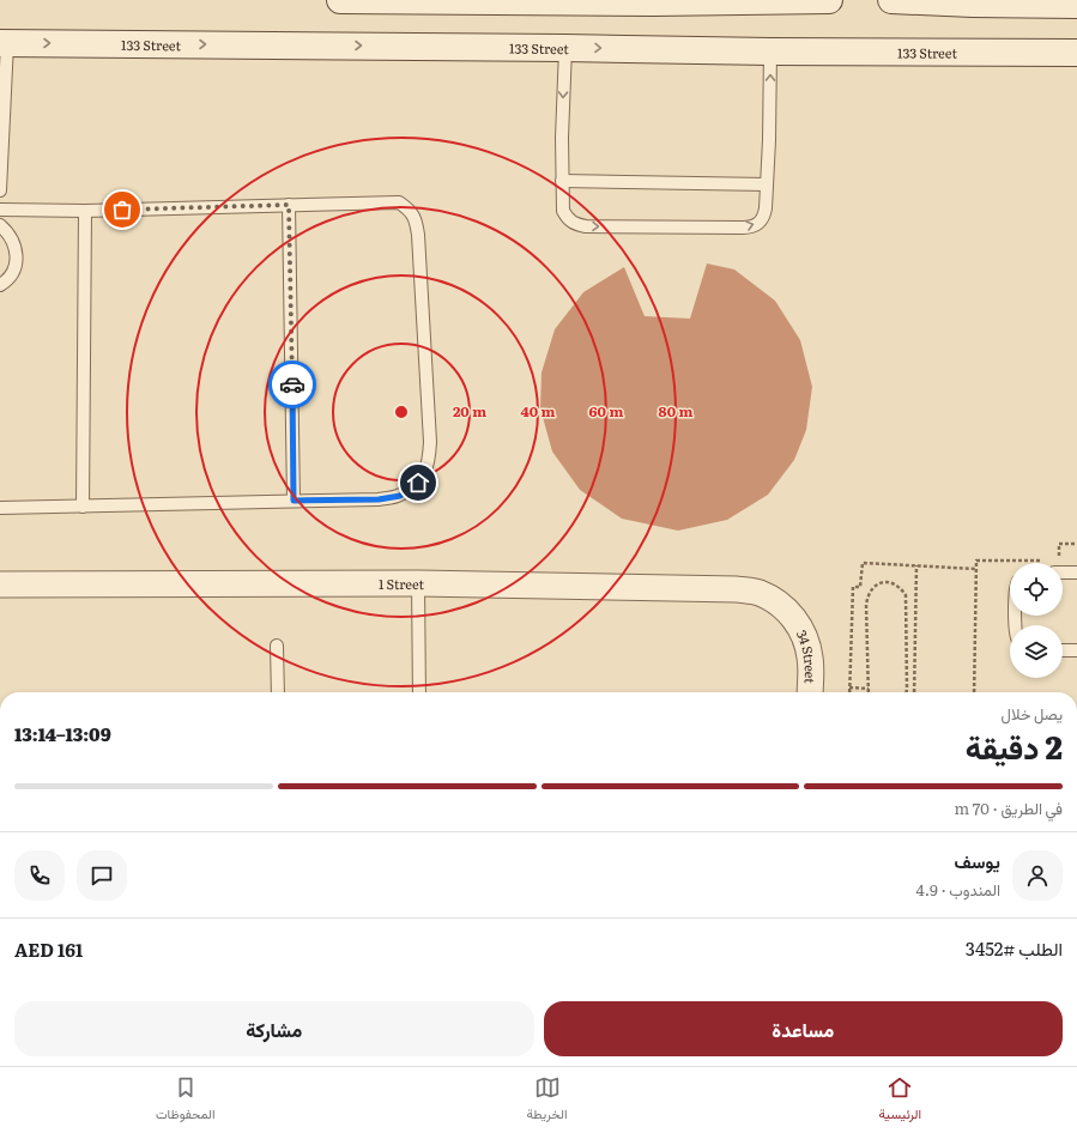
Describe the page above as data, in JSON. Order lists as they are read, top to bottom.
{
  "streets": {
    "street": ["133 Street", "1 Street", "34 Street"]
  },
  "crossings": [
    ["1 Street", "34 Street"]
  ],
  "page": {
    "heading": ["2 دقيقة", "يصل خلال", "13:09–13:14"],
    "panel": [
      "يوسف",
      "المندوب · 4.9",
      "الطلب #3452",
      "AED 161"
    ],
    "bar": "في الطريق · 70 m",
    "buttons": ["مساعدة", "مشاركة"],
    "tabs": ["الرئيسية", "الخريطة", "المحفوظات"]
  },
  "rings": [
    "20 m",
    "40 m",
    "60 m",
    "80 m"
  ]
}
